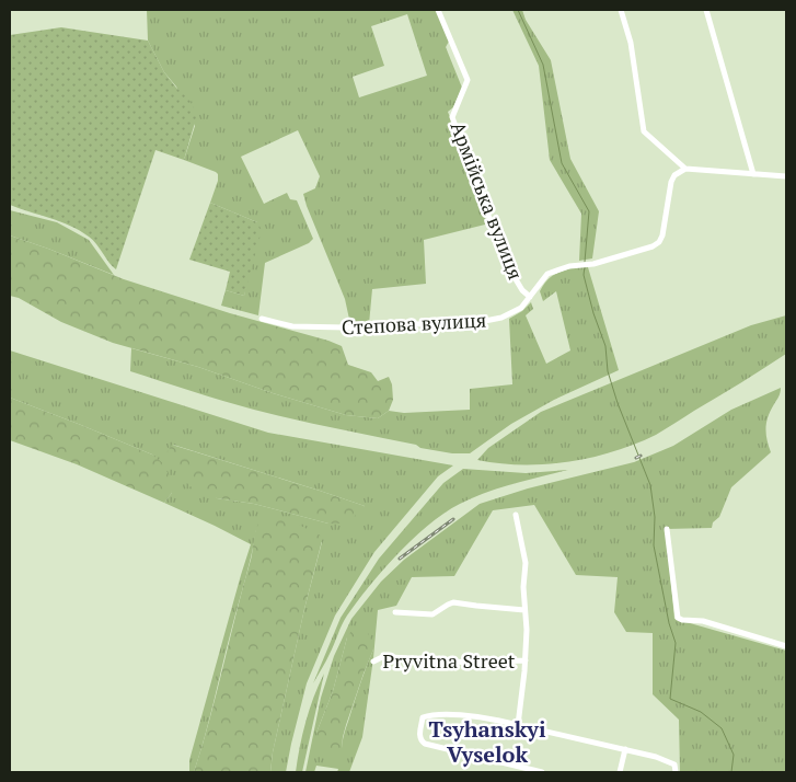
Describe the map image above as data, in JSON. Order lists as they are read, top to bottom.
{
  "streets": {
    "street": ["Армійська вулиця", "Степова вулиця", "Pryvitna Street"]
  },
  "crossings": [
    ["Армійська вулиця", "Степова вулиця"]
  ],
  "districts": ["Tsyhanskyi Vyselok"]
}
